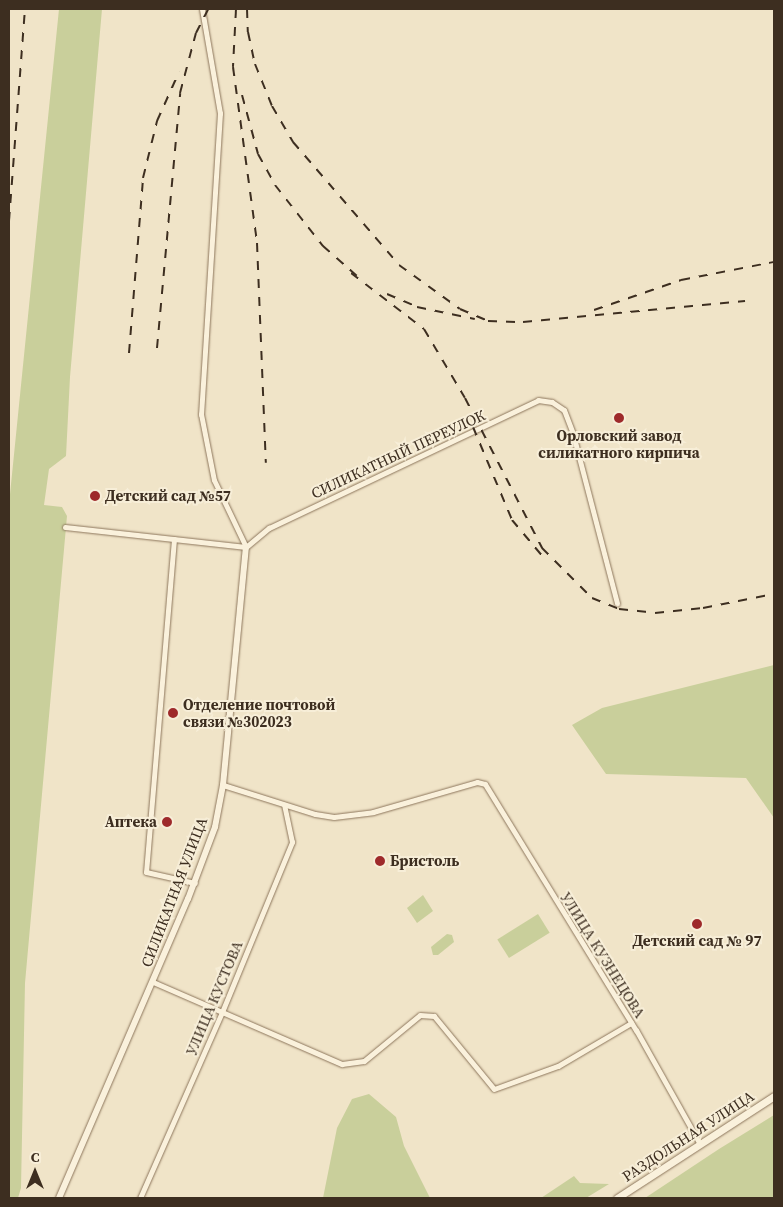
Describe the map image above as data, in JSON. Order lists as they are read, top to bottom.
{
  "streets": {
    "main road": ["РАЗДОЛЬНАЯ УЛИЦА"],
    "street": [
      "СИЛИКАТНЫЙ ПЕРЕУЛОК",
      "СИЛИКАТНАЯ УЛИЦА",
      "УЛИЦА КУЗНЕЦОВА",
      "УЛИЦА КУСТОВА"
    ]
  },
  "crossings": [
    ["СИЛИКАТНЫЙ ПЕРЕУЛОК", "СИЛИКАТНАЯ УЛИЦА"],
    ["УЛИЦА КУЗНЕЦОВА", "УЛИЦА КУСТОВА"],
    ["УЛИЦА КУЗНЕЦОВА", "РАЗДОЛЬНАЯ УЛИЦА"]
  ],
  "places": [
    "Орловский завод силикатного кирпича",
    "Детский сад №57",
    "Отделение почтовой связи №302023",
    "Аптека",
    "Бристоль",
    "Детский сад № 97"
  ],
  "north": "top"
}
